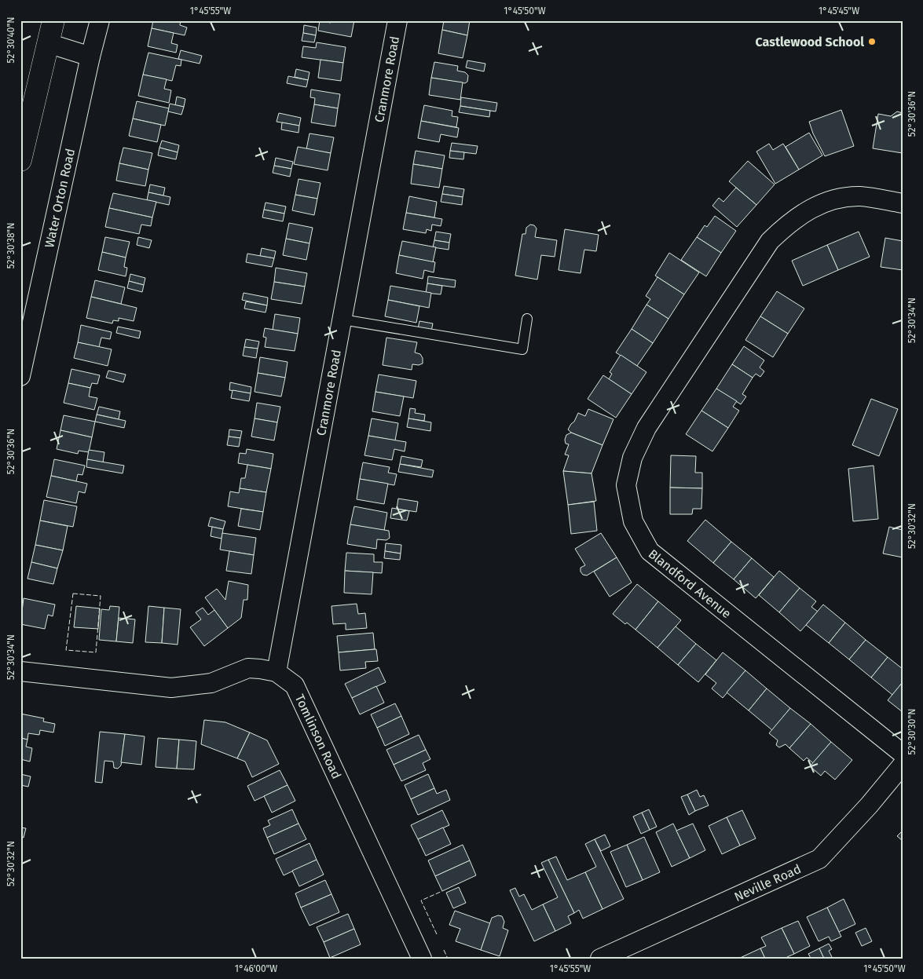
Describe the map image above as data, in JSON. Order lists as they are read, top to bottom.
{
  "streets": {
    "street": [
      "Cranmore Road",
      "Water Orton Road",
      "Blandford Avenue",
      "Tomlinson Road",
      "Neville Road"
    ]
  },
  "crossings": [
    ["Cranmore Road", "Tomlinson Road"]
  ],
  "places": ["Castlewood School"],
  "coordinates": [
    "1°45'55\"W",
    "1°45'50\"W",
    "1°45'45\"W",
    "52°30'40\"N",
    "52°30'36\"N",
    "52°30'38\"N",
    "52°30'34\"N",
    "52°30'32\"N",
    "52°30'30\"N",
    "1°46'00\"W"
  ]
}
